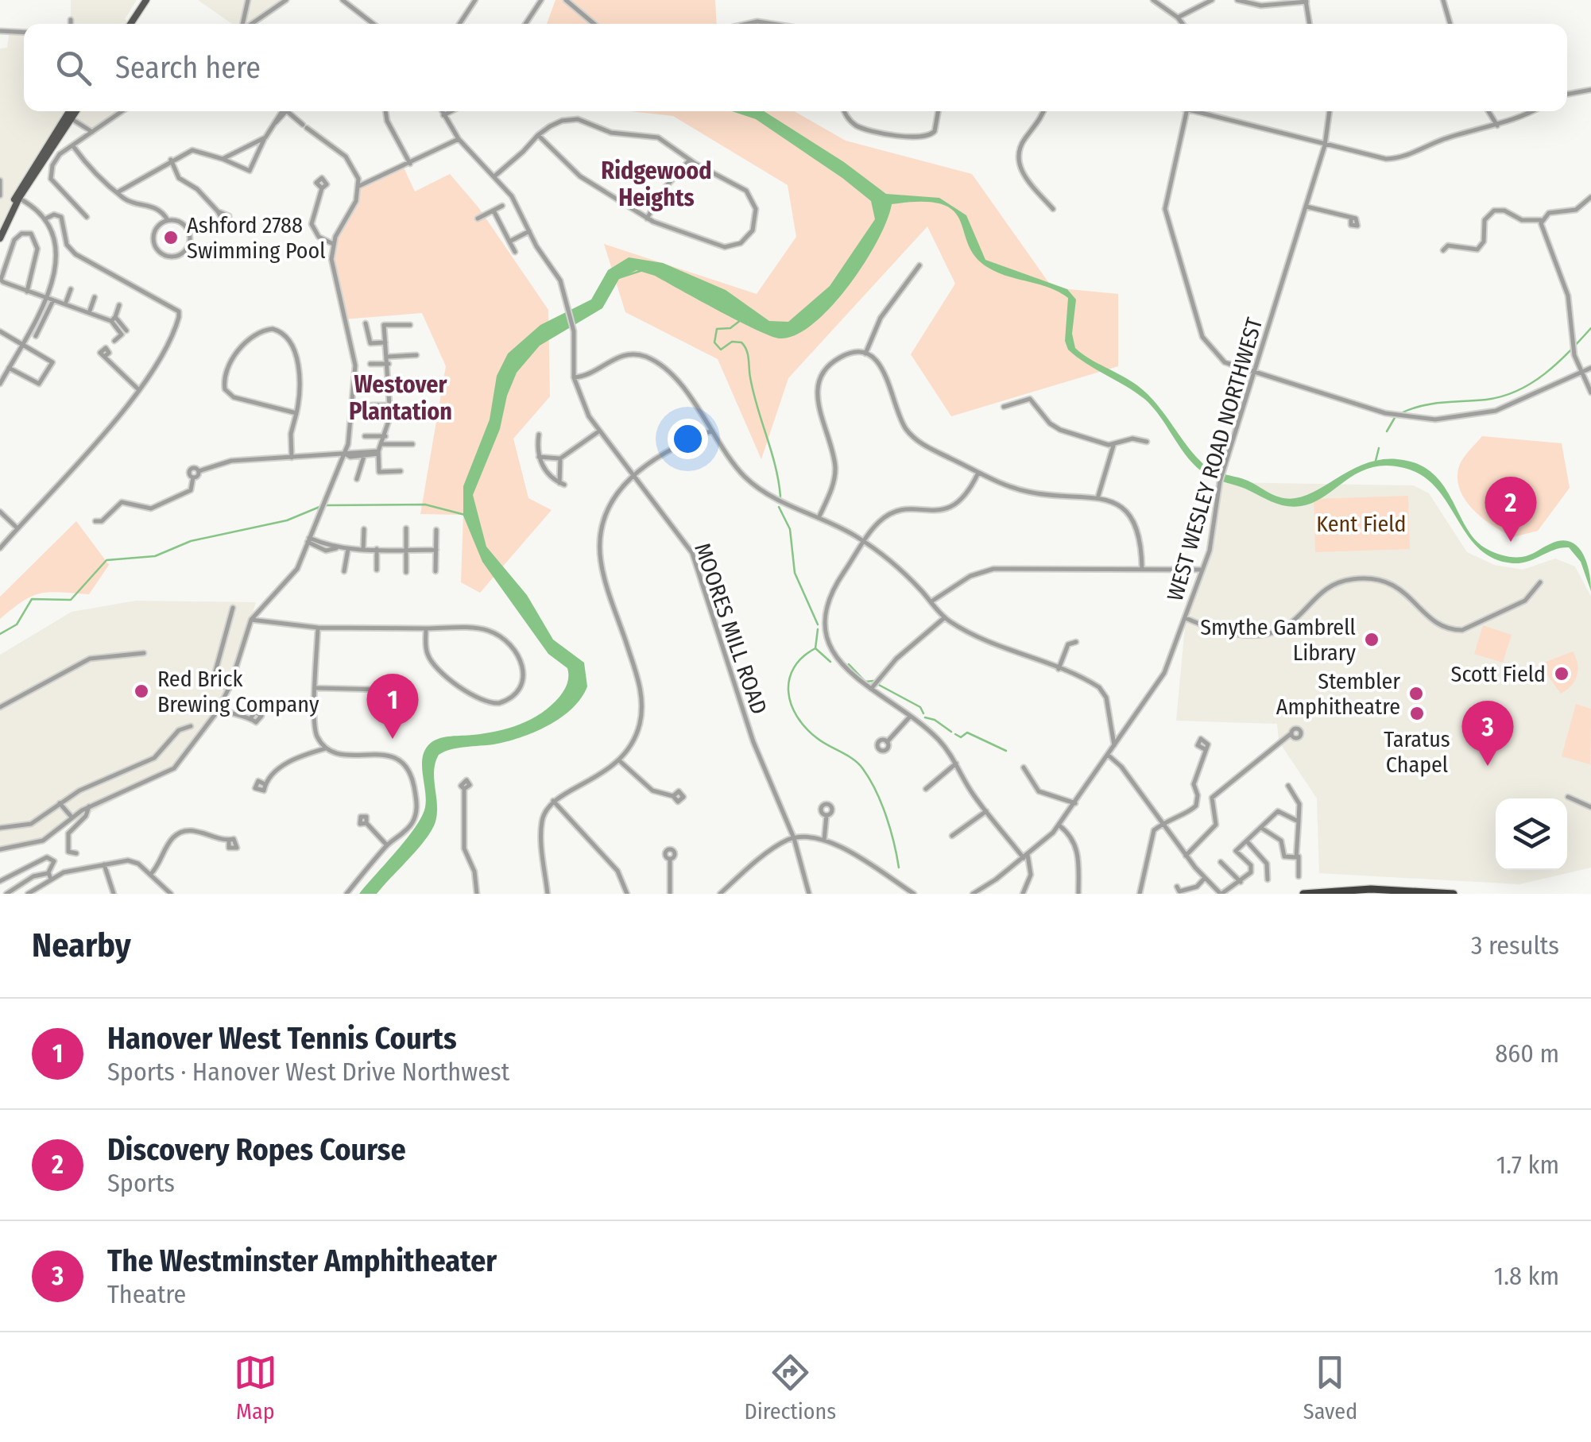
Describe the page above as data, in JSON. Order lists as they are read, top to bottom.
{
  "streets": {
    "street": ["WEST WESLEY ROAD NORTHWEST", "MOORES MILL ROAD"]
  },
  "districts": ["Ridgewood Heights", "Westover Plantation"],
  "parks": ["Kent Field"],
  "places": [
    "Ashford 2788 Swimming Pool",
    "Smythe Gambrell Library",
    "Scott Field",
    "Red Brick Brewing Company",
    "Stembler Amphitheatre",
    "Taratus Chapel"
  ],
  "page": {
    "search": "Search here",
    "pins": ["2", "1", "3"],
    "heading": ["Nearby", "3 results"],
    "list": [
      {
        "mark": "1",
        "name": "Hanover West Tennis Courts",
        "note": "Sports · Hanover West Drive Northwest",
        "value": "860 m"
      },
      {
        "mark": "2",
        "name": "Discovery Ropes Course",
        "note": "Sports",
        "value": "1.7 km"
      },
      {
        "mark": "3",
        "name": "The Westminster Amphitheater",
        "note": "Theatre",
        "value": "1.8 km"
      }
    ],
    "nav": ["Map", "Directions", "Saved"]
  }
}
